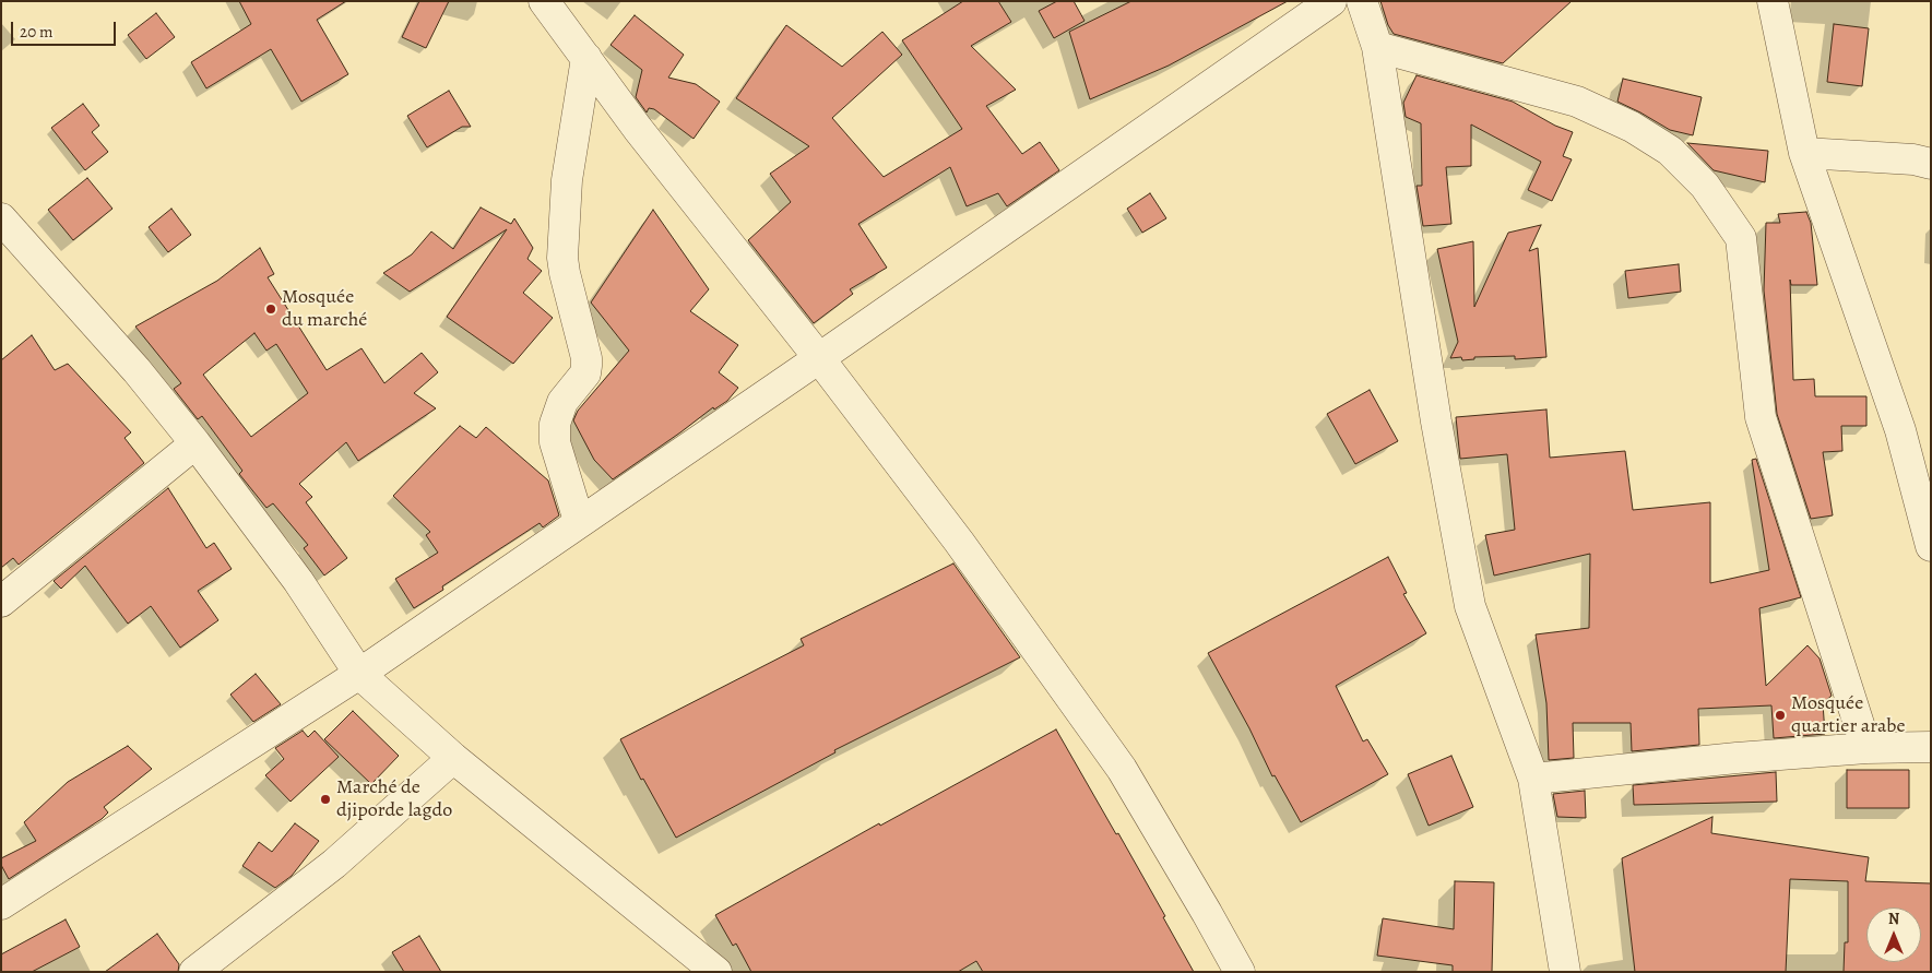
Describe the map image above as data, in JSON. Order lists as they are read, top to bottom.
{
  "places": ["Mosquée du marché", "Mosquée quartier arabe", "Marché de djiporde lagdo"],
  "scale_bar": "20 m",
  "north": "top"
}
